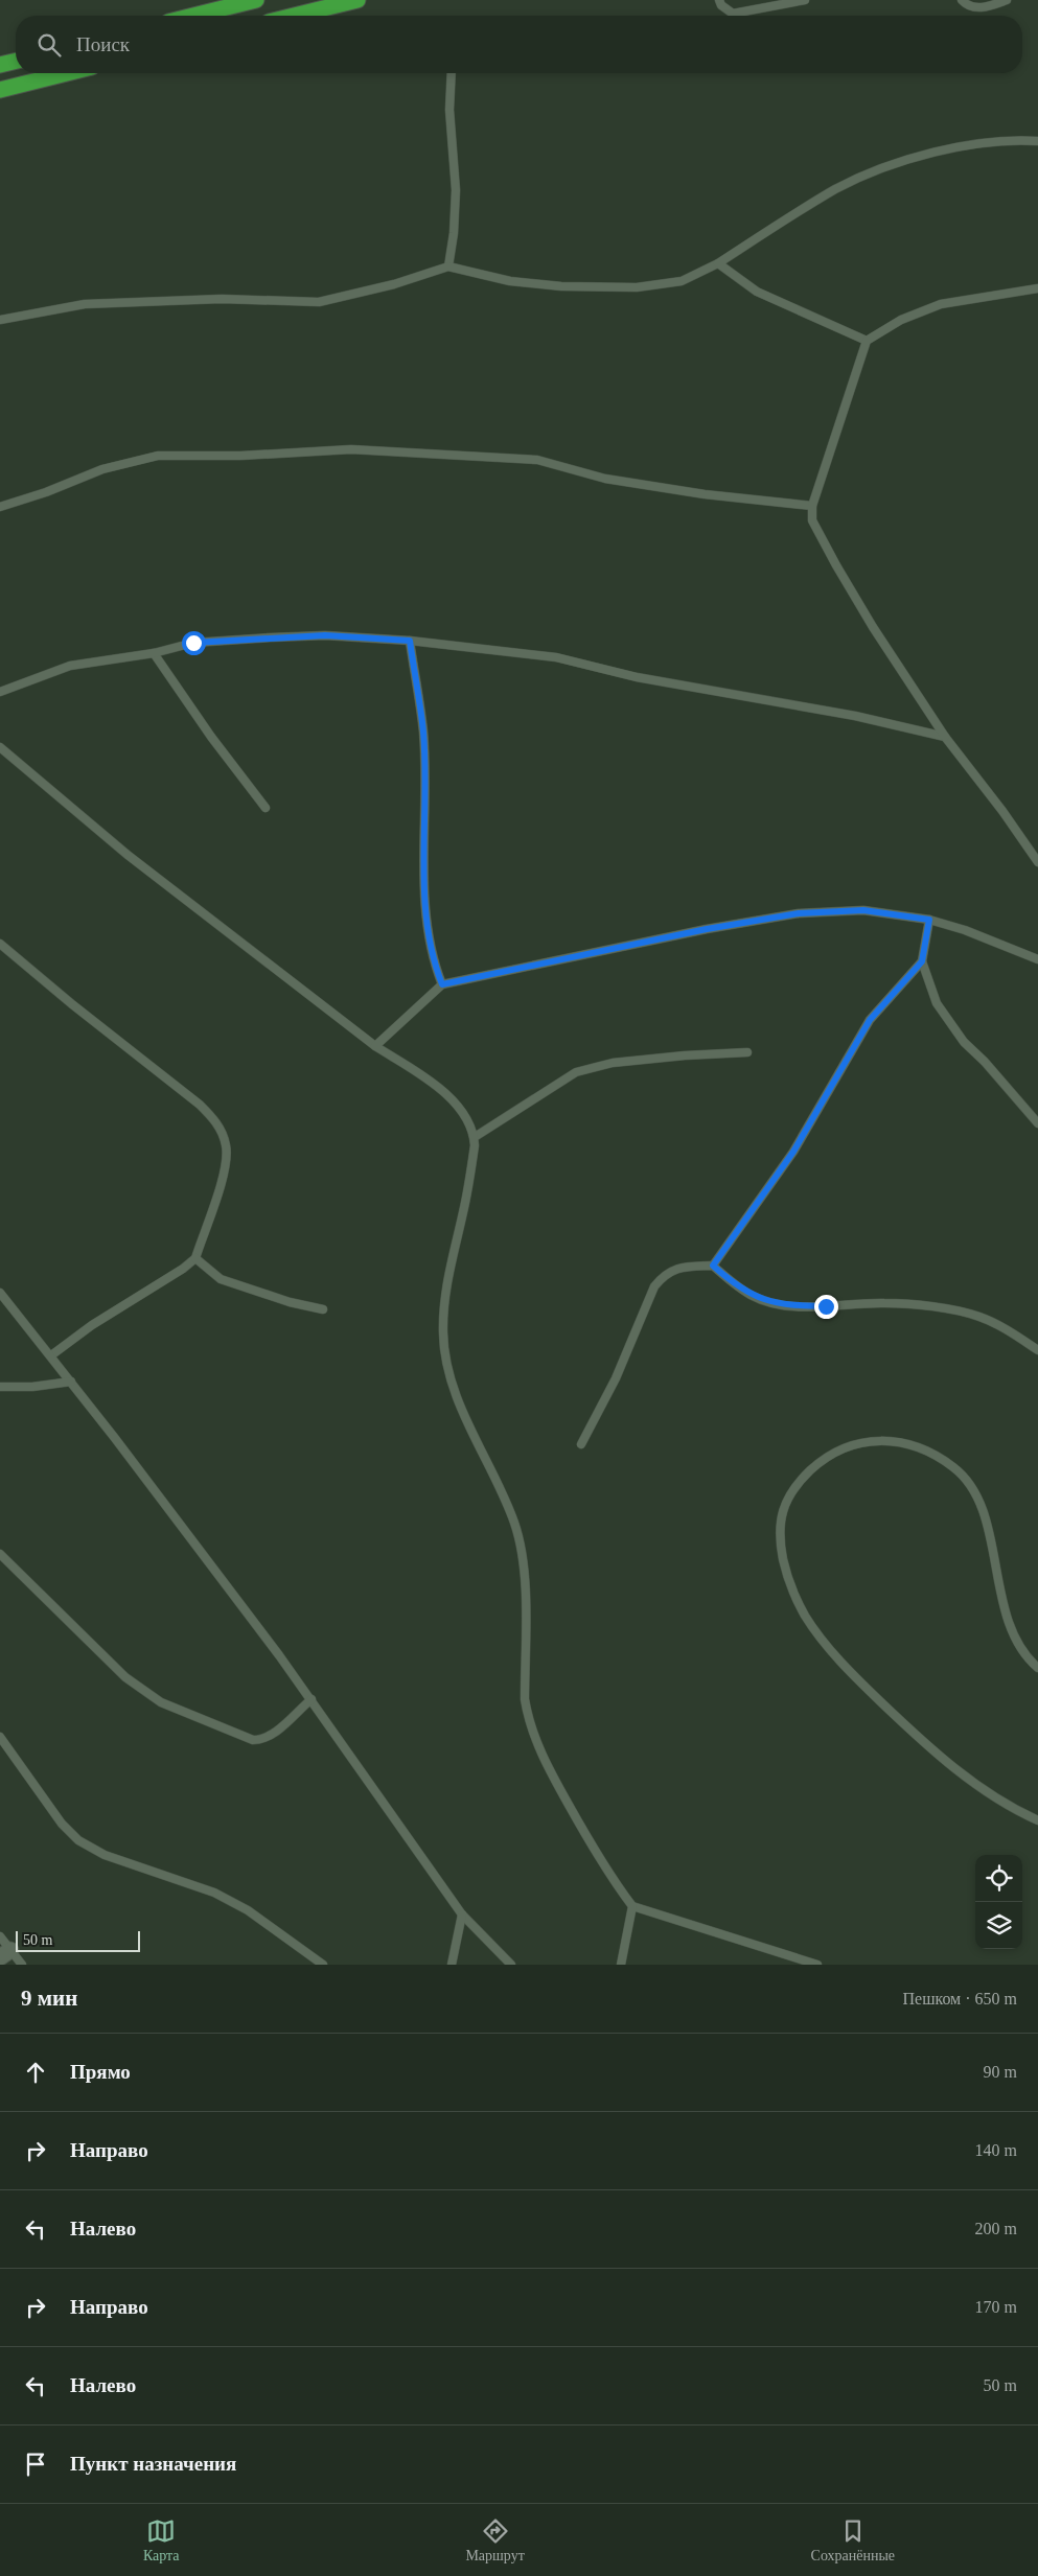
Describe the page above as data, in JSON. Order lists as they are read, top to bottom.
{
  "scale_bar": "50 m",
  "page": {
    "search": "Поиск",
    "scale": "50 m",
    "heading": ["9 мин", "Пешком · 650 m"],
    "list": [
      ["Прямо", "90 m"],
      ["Направо", "140 m"],
      ["Налево", "200 m"],
      ["Направо", "170 m"],
      ["Налево", "50 m"],
      "Пункт назначения"
    ],
    "nav": ["Карта", "Маршрут", "Сохранённые"]
  }
}
